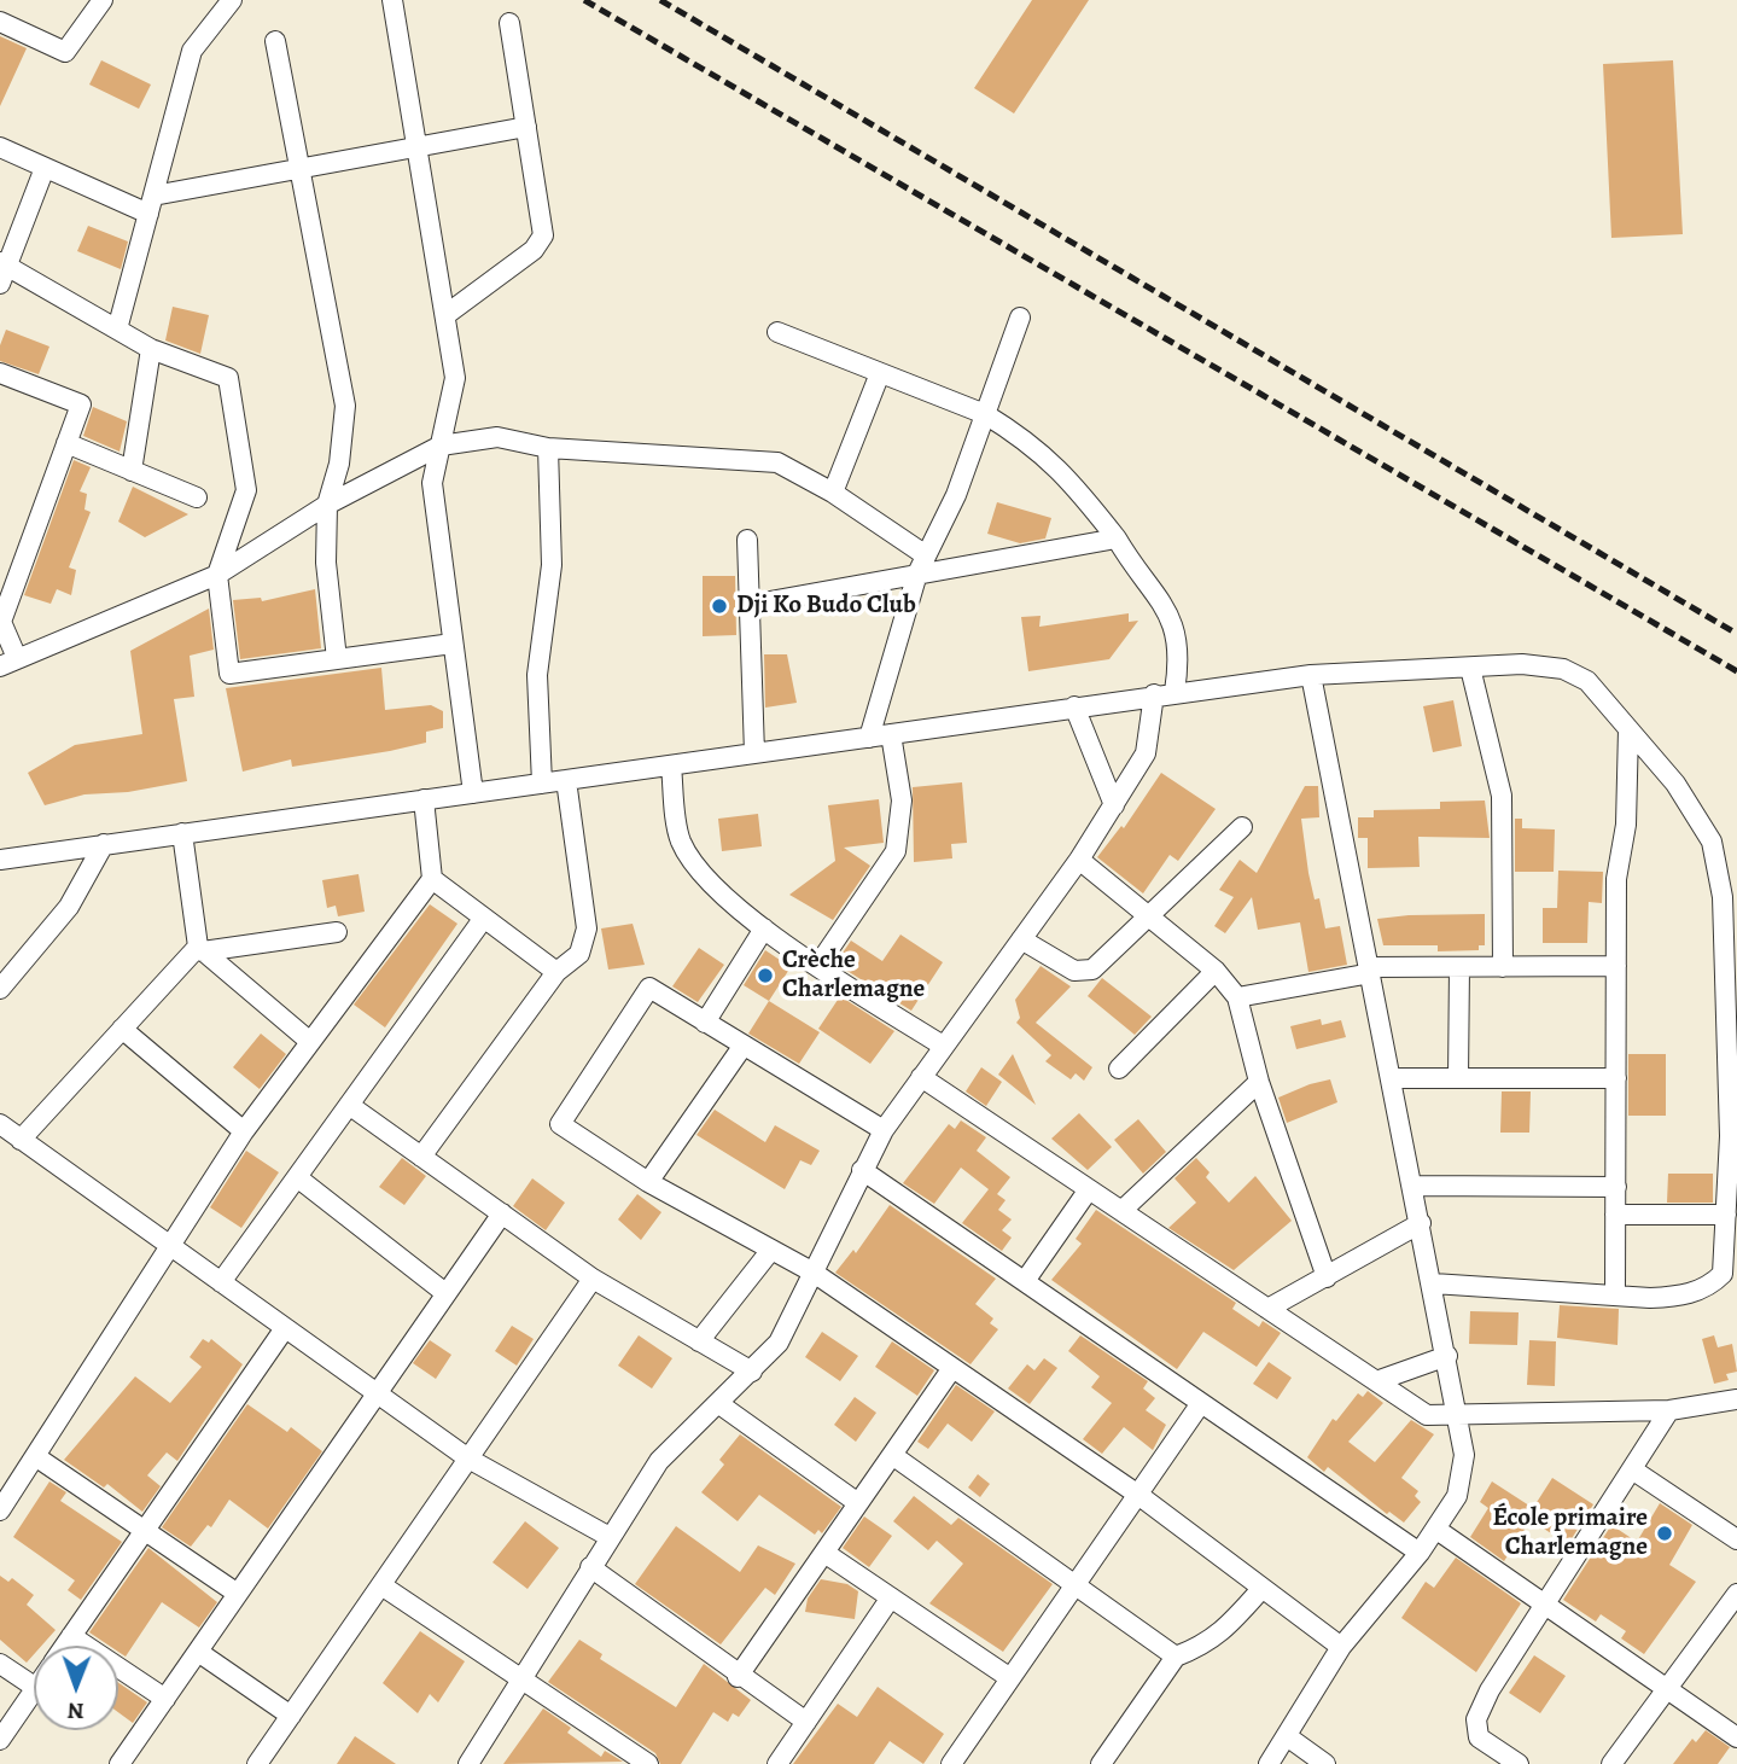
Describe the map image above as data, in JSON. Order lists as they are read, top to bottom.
{
  "places": ["Dji Ko Budo Club", "Crèche Charlemagne", "École primaire Charlemagne"],
  "north": "bottom"
}
